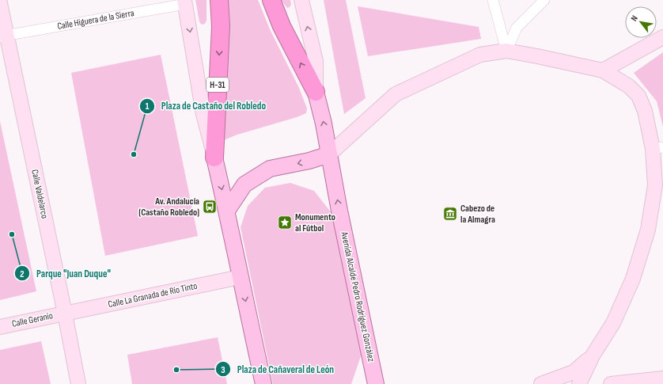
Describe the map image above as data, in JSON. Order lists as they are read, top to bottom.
{
  "streets": {
    "highway": ["H-31"],
    "main road": ["Avenida Alcalde Pedro Rodríguez González"],
    "street": [
      "Calle Higuera de la Sierra",
      "Calle Valdelarco",
      "Calle La Granada de Río Tinto",
      "Calle Geranio"
    ]
  },
  "crossings": [
    ["Calle Higuera de la Sierra", "Calle Valdelarco"],
    ["Calle Valdelarco", "Calle La Granada de Río Tinto"],
    ["Calle Valdelarco", "Calle Geranio"],
    ["Calle La Granada de Río Tinto", "Calle Geranio"]
  ],
  "one_way": ["Avenida Alcalde Pedro Rodríguez González"],
  "places": {
    "other": ["Plaza de Castaño del Robledo", "Parque \"Juan Duque\"", "Plaza de Cañaveral de León"],
    "bus stop": ["Av. Andalucía (Castaño Robledo)"],
    "museum": ["Cabezo de la Almagra"],
    "place": ["Monumento al Fútbol"]
  },
  "north": "top left"
}
